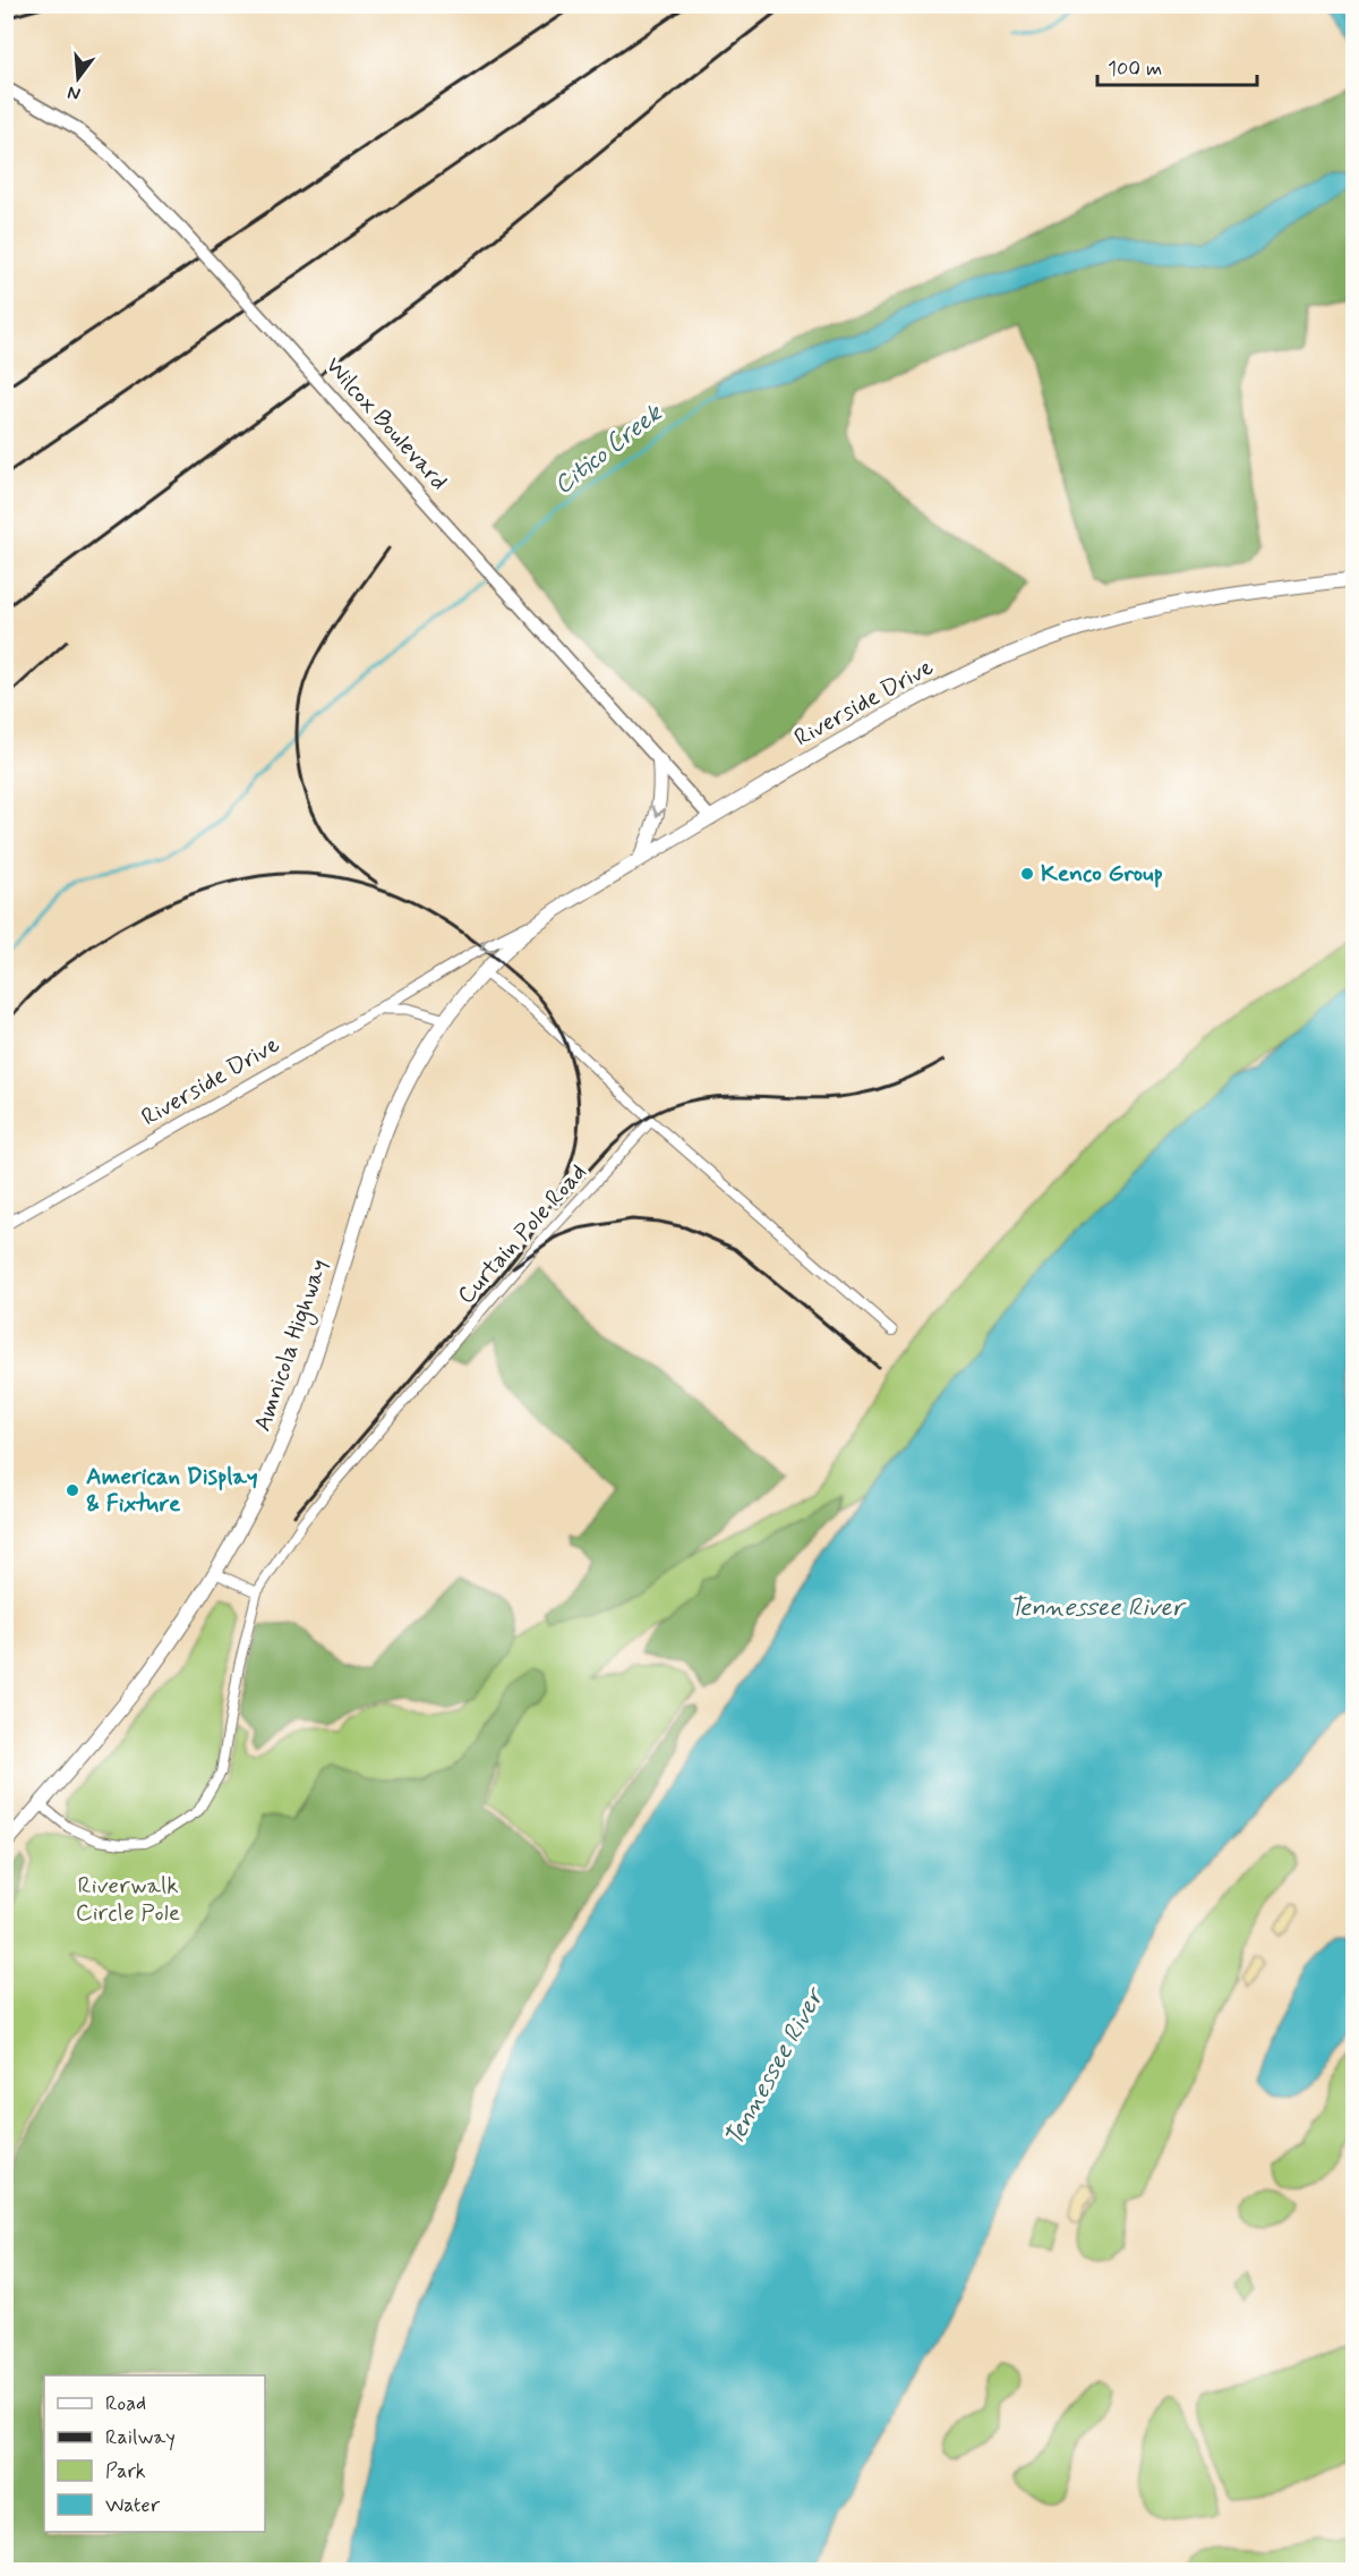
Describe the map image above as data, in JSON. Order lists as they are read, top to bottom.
{
  "streets": {
    "main road": ["Wilcox Boulevard", "Riverside Drive", "Amnicola Highway"],
    "street": ["Curtain Pole Road"]
  },
  "crossings": [
    ["Wilcox Boulevard", "Riverside Drive"],
    ["Riverside Drive", "Amnicola Highway"],
    ["Curtain Pole Road", "Amnicola Highway"]
  ],
  "water": ["Citico Creek", "Tennessee River"],
  "parks": ["Riverwalk Circle Pole"],
  "places": ["Kenco Group", "American Display & Fixture"],
  "legend": [
    "Road",
    "Railway",
    "Park",
    "Water"
  ],
  "scale_bar": "100 m",
  "north": "bottom"
}
